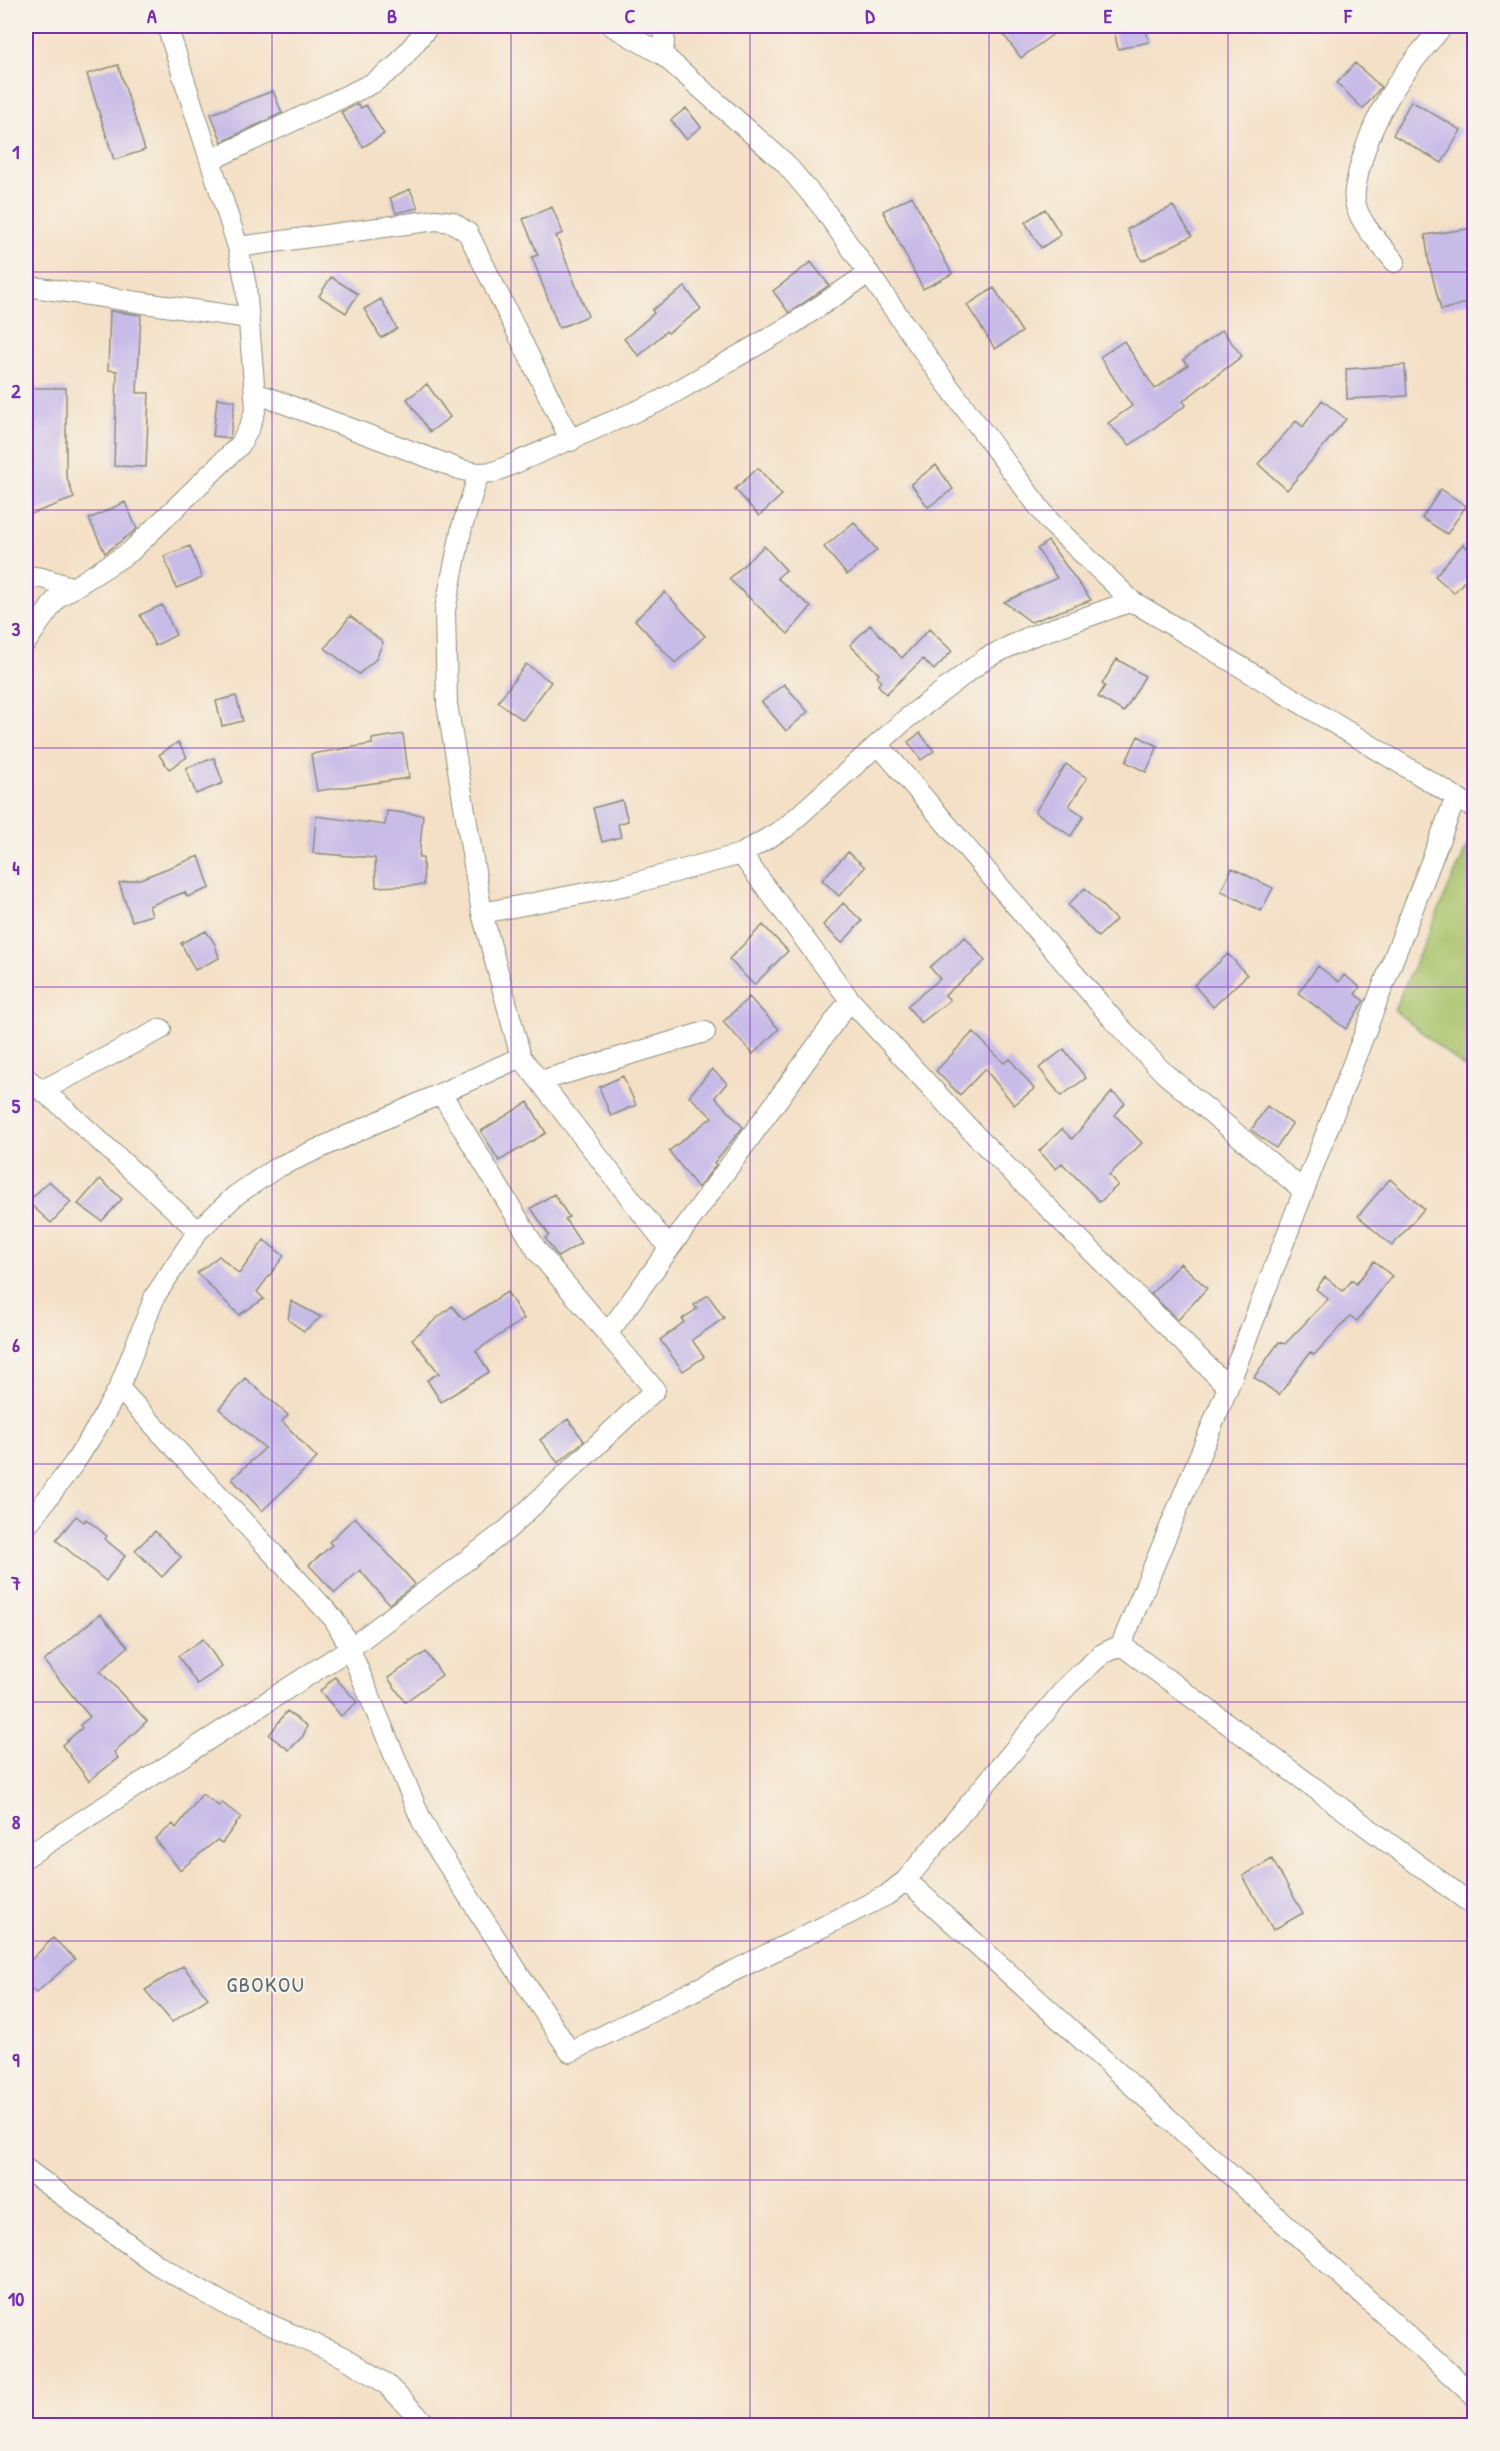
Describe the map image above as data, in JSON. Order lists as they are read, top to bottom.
{
  "districts": ["GBOKOU"],
  "grid": {
    "columns": [
      "A",
      "B",
      "C",
      "D",
      "E",
      "F"
    ],
    "rows": [
      "1",
      "2",
      "3",
      "4",
      "5",
      "6",
      "7",
      "8",
      "9",
      "10"
    ]
  }
}
